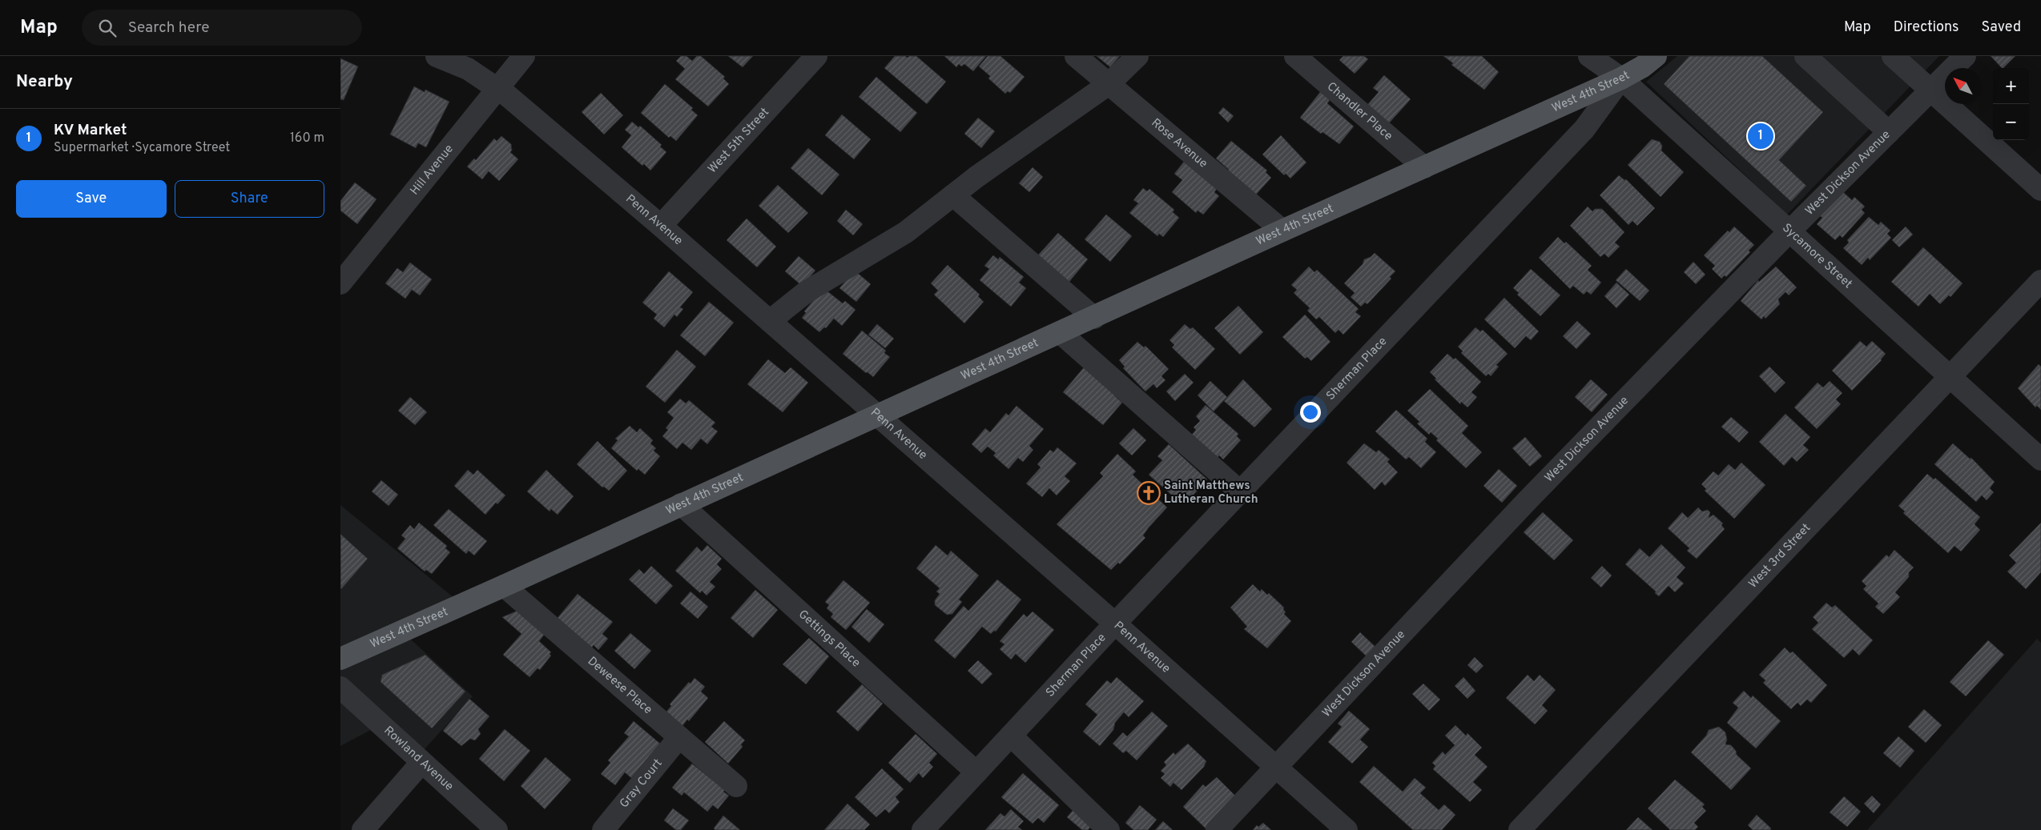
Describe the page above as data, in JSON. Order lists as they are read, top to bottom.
{
  "streets": {
    "main road": ["West 4th Street"],
    "street": [
      "Chandler Place",
      "West 5th Street",
      "Rose Avenue",
      "Hill Avenue",
      "West Dickson Avenue",
      "Penn Avenue",
      "Sycamore Street",
      "Sherman Place",
      "West 3rd Street",
      "Gettings Place",
      "Deweese Place",
      "Rowland Avenue",
      "Gray Court"
    ]
  },
  "crossings": [
    ["West 4th Street", "Chandler Place"],
    ["West 4th Street", "Rose Avenue"],
    ["West 4th Street", "Penn Avenue"],
    ["West 4th Street", "Sycamore Street"],
    ["West 4th Street", "Sherman Place"],
    ["West 4th Street", "Gettings Place"],
    ["West 4th Street", "Deweese Place"],
    ["West 5th Street", "Penn Avenue"],
    ["Hill Avenue", "Penn Avenue"],
    ["West Dickson Avenue", "Penn Avenue"],
    ["West Dickson Avenue", "Sycamore Street"],
    ["Penn Avenue", "Sherman Place"],
    ["Sycamore Street", "Sherman Place"],
    ["Sycamore Street", "West 3rd Street"],
    ["Sherman Place", "Gettings Place"],
    ["Deweese Place", "Gray Court"]
  ],
  "places": {
    "church": ["Saint Matthews Lutheran Church"]
  },
  "north": "top left",
  "page": {
    "header": "Map",
    "search": "Search here",
    "nav": ["Map", "Directions", "Saved"],
    "heading": "Nearby",
    "map_buttons": ["+", "−"],
    "list": [
      {
        "mark": "1",
        "name": "KV Market",
        "note": "Supermarket · Sycamore Street",
        "value": "160 m"
      }
    ],
    "pins": "1",
    "buttons": ["Save", "Share"]
  }
}
